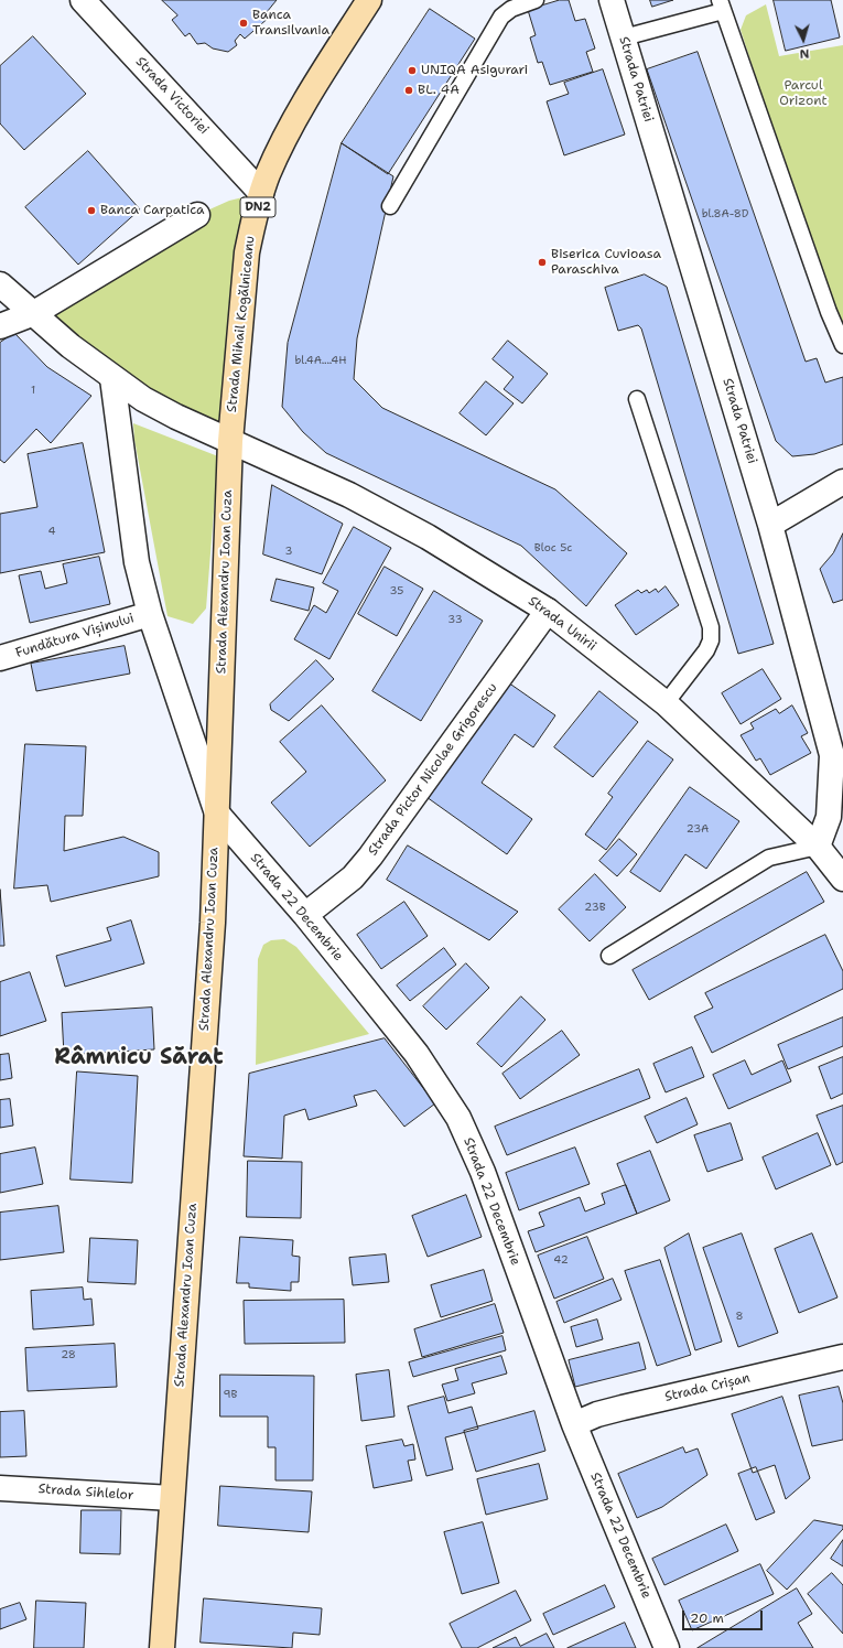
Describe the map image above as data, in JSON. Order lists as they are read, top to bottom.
{
  "streets": {
    "main road": ["DN2", "Strada Mihail Kogălniceanu", "Strada Alexandru Ioan Cuza"],
    "street": [
      "Strada Patriei",
      "Strada Victoriei",
      "Strada Unirii",
      "Fundătura Vișinului",
      "Strada Pictor Nicolae Grigorescu",
      "Strada 22 Decembrie",
      "Strada Crișan",
      "Strada Sihlelor"
    ]
  },
  "crossings": [
    ["Strada Patriei", "Strada Unirii"],
    ["Strada Victoriei", "Strada Mihail Kogălniceanu"],
    ["Strada Mihail Kogălniceanu", "Strada Alexandru Ioan Cuza"],
    ["Strada Mihail Kogălniceanu", "Strada Unirii"],
    ["Strada Alexandru Ioan Cuza", "Strada Unirii"],
    ["Strada Alexandru Ioan Cuza", "Strada 22 Decembrie"],
    ["Strada Alexandru Ioan Cuza", "Strada Sihlelor"],
    ["Strada Unirii", "Strada Pictor Nicolae Grigorescu"],
    ["Strada Pictor Nicolae Grigorescu", "Strada 22 Decembrie"],
    ["Strada 22 Decembrie", "Strada Crișan"]
  ],
  "districts": ["Râmnicu Sărat"],
  "parks": ["Parcul Orizont"],
  "places": [
    "Banca Transilvania",
    "UNIQA Asigurari",
    "BL. 4A",
    "Banca Carpatica",
    "Biserica Cuvioasa Paraschiva"
  ],
  "house_numbers": [
    "bl.8A-8D",
    "bl.4A....4H",
    "1",
    "4",
    "Bloc 5c",
    "3",
    "35",
    "33",
    "23A",
    "23B",
    "42",
    "8",
    "28",
    "9B"
  ],
  "scale_bar": "20 m",
  "north": "bottom"
}
